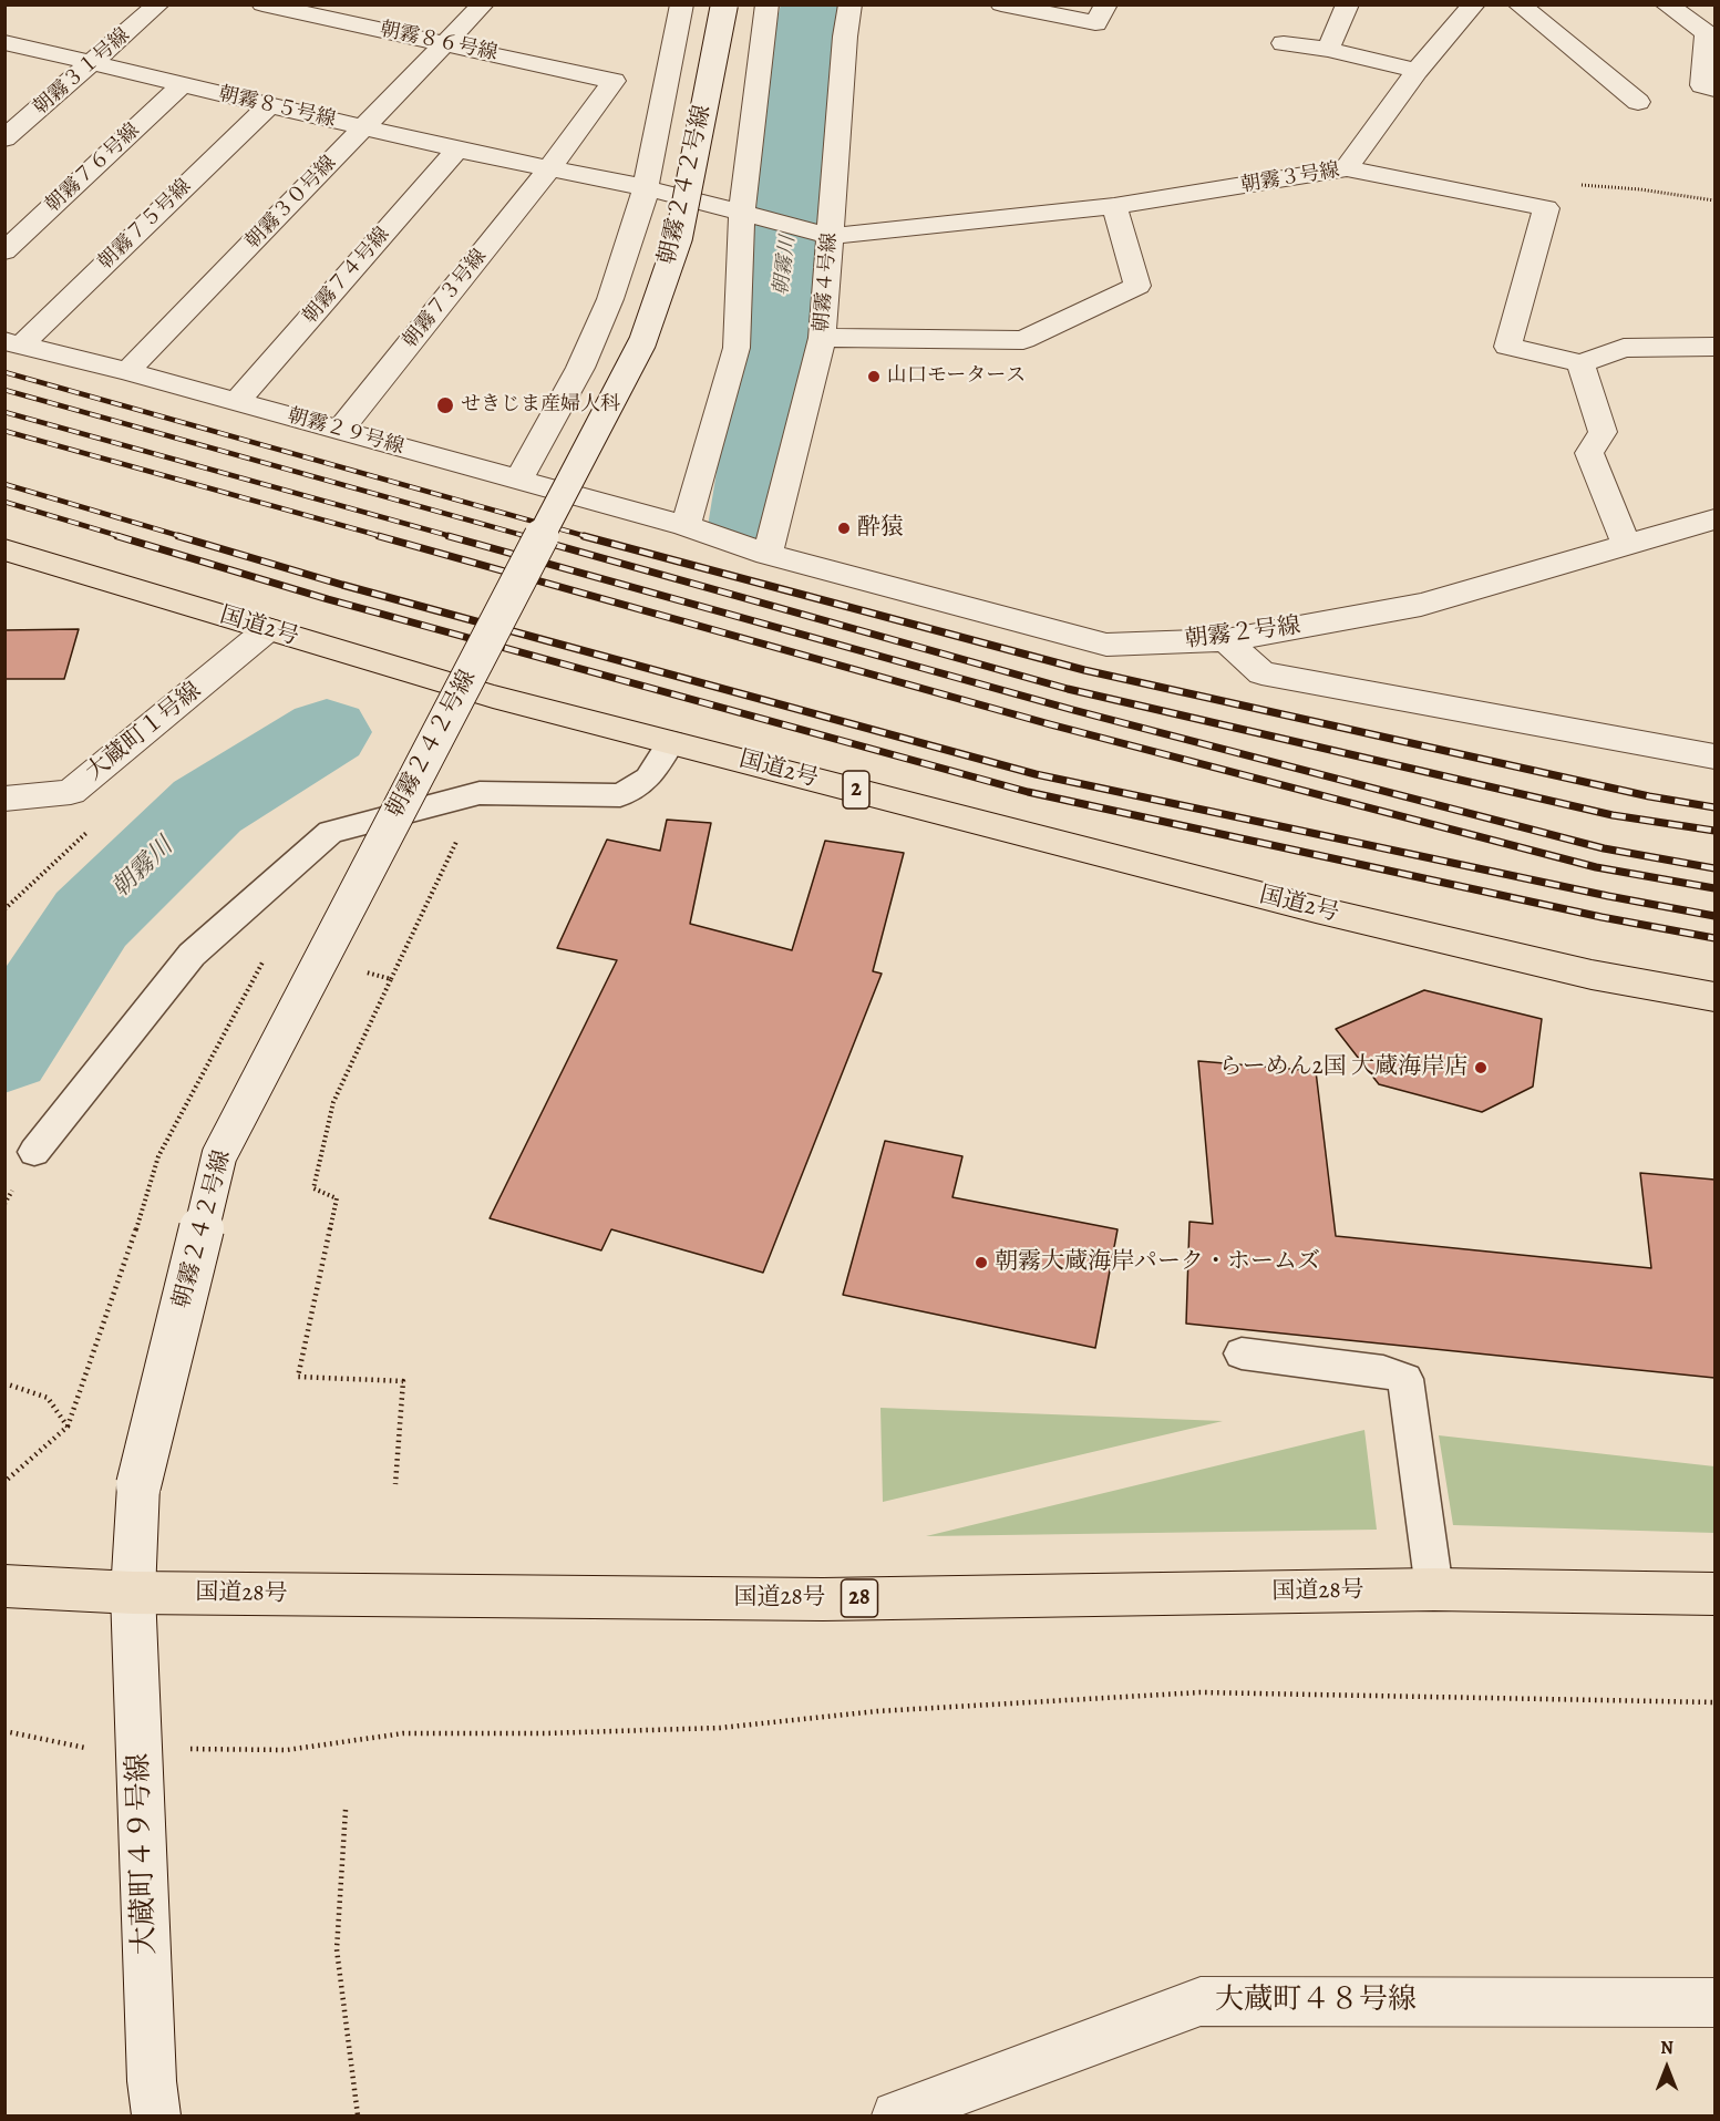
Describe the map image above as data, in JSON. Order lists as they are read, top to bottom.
{
  "streets": {
    "highway": [
      "国道2号",
      "2",
      "国道28号",
      "28"
    ],
    "street": [
      "朝霧８６号線",
      "朝霧３１号線",
      "朝霧８５号線",
      "朝霧７６号線",
      "朝霧３号線",
      "朝霧２４２号線",
      "朝霧３０号線",
      "朝霧７５号線",
      "朝霧７４号線",
      "朝霧４号線",
      "朝霧７３号線",
      "朝霧２９号線",
      "朝霧２号線",
      "大蔵町１号線",
      "大蔵町４９号線",
      "大蔵町４８号線"
    ]
  },
  "crossings": [
    ["朝霧８６号線", "朝霧８５号線"],
    ["朝霧８６号線", "朝霧３０号線"],
    ["朝霧８６号線", "朝霧７３号線"],
    ["朝霧３１号線", "朝霧８５号線"],
    ["朝霧８５号線", "朝霧７６号線"],
    ["朝霧８５号線", "朝霧３号線"],
    ["朝霧８５号線", "朝霧３０号線"],
    ["朝霧８５号線", "朝霧７５号線"],
    ["朝霧８５号線", "朝霧７４号線"],
    ["朝霧８５号線", "朝霧７３号線"],
    ["朝霧３号線", "朝霧４号線"],
    ["朝霧２４２号線", "国道28号"],
    ["朝霧２４２号線", "大蔵町４９号線"],
    ["朝霧３０号線", "朝霧２９号線"],
    ["朝霧７５号線", "朝霧２９号線"],
    ["朝霧７４号線", "朝霧２９号線"],
    ["朝霧４号線", "朝霧２号線"],
    ["朝霧７３号線", "朝霧２９号線"],
    ["朝霧２９号線", "朝霧２号線"],
    ["国道2号", "大蔵町１号線"],
    ["国道28号", "大蔵町４９号線"]
  ],
  "water": ["朝霧川"],
  "places": [
    "山口モータース",
    "せきじま産婦人科",
    "酔猿",
    "らーめん2国 大蔵海岸店",
    "朝霧大蔵海岸パーク・ホームズ"
  ],
  "north": "top"
}
